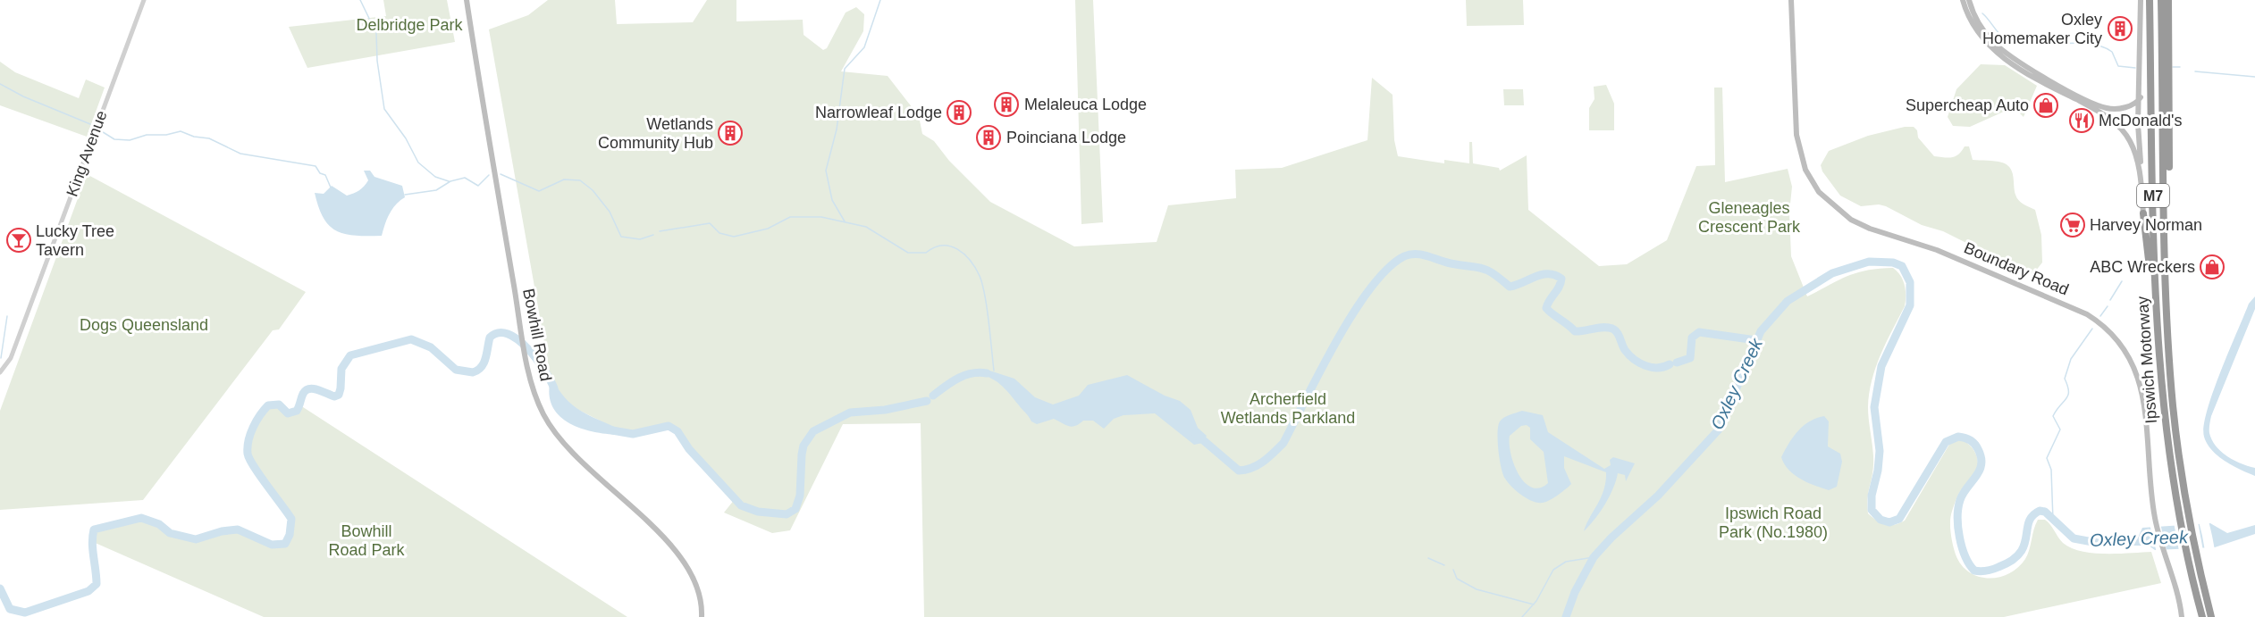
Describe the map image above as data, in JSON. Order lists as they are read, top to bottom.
{
  "streets": {
    "highway": ["M7", "Ipswich Motorway"],
    "main road": ["Boundary Road", "Bowhill Road"],
    "street": ["King Avenue"]
  },
  "water": ["Oxley Creek"],
  "parks": [
    "Delbridge Park",
    "Gleneagles Crescent Park",
    "Dogs Queensland",
    "Archerfield Wetlands Parkland",
    "Ipswich Road Park (No.1980)",
    "Bowhill Road Park"
  ],
  "places": {
    "building": [
      "Oxley Homemaker City",
      "Melaleuca Lodge",
      "Narrowleaf Lodge",
      "Wetlands Community Hub",
      "Poinciana Lodge"
    ],
    "shop": ["Supercheap Auto", "ABC Wreckers"],
    "restaurant": ["McDonald's"],
    "supermarket": ["Harvey Norman"],
    "bar": ["Lucky Tree Tavern"]
  }
}
